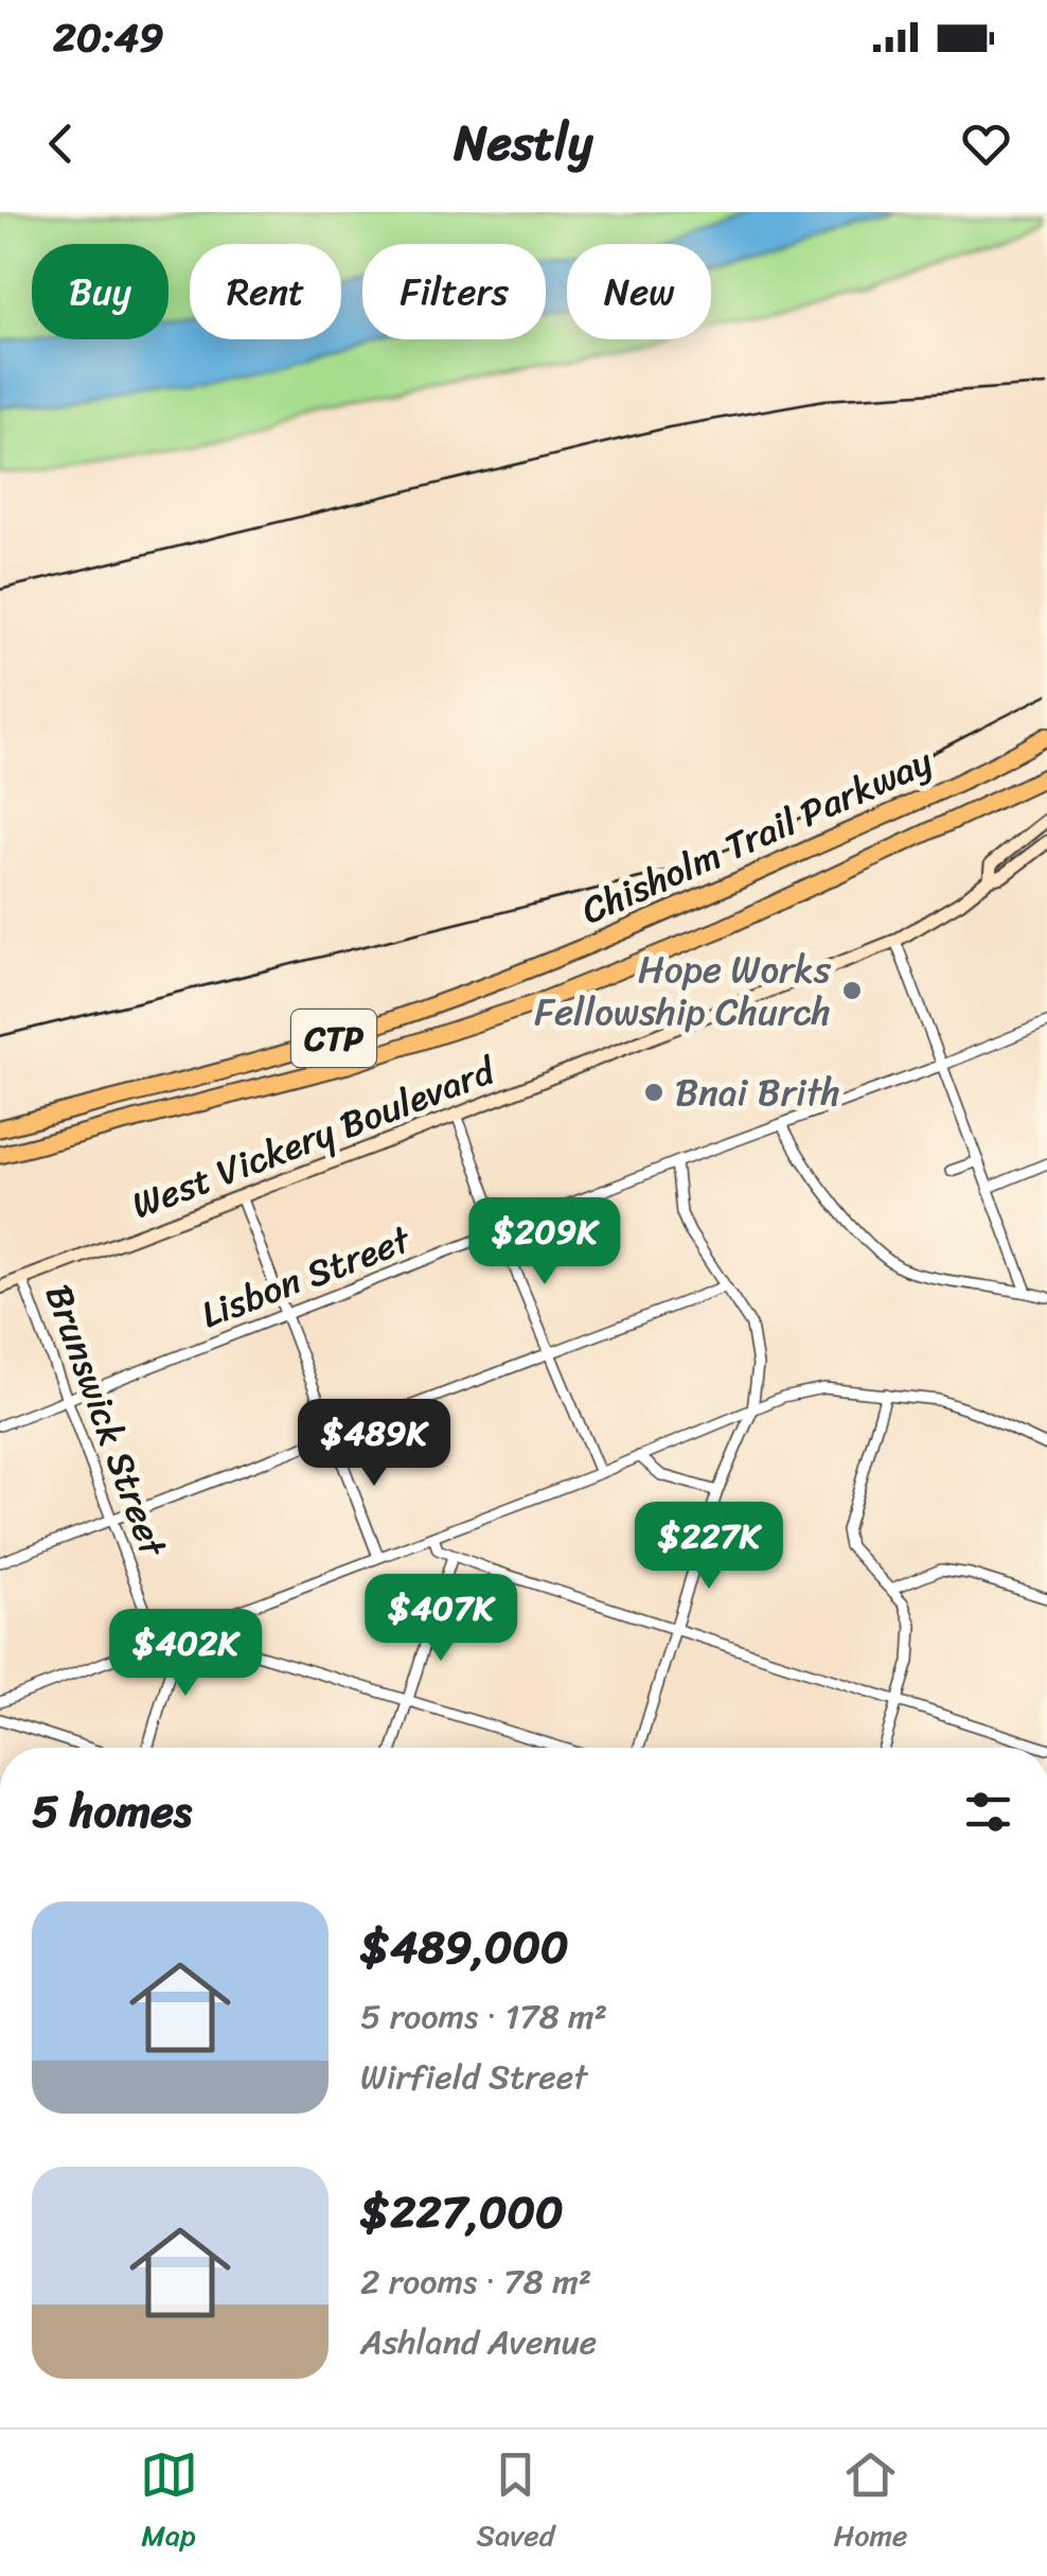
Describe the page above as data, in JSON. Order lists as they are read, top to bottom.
{
  "streets": {
    "highway": ["Chisholm Trail Parkway", "CTP"],
    "main road": ["West Vickery Boulevard"],
    "street": ["Lisbon Street", "Brunswick Street"]
  },
  "crossings": [
    ["West Vickery Boulevard", "Brunswick Street"],
    ["Lisbon Street", "Brunswick Street"]
  ],
  "places": ["Hope Works Fellowship Church", "Bnai Brith"],
  "page": {
    "status": "20:49",
    "header": "Nestly",
    "chip": [
      "Buy",
      "Rent",
      "Filters",
      "New"
    ],
    "price": [
      "$209K",
      "$489K",
      "$227K",
      "$407K",
      "$402K"
    ],
    "heading": "5 homes",
    "list": [
      {
        "name": "$489,000",
        "note": "5 rooms · 178 m² · Wirfield Street"
      },
      {
        "name": "$227,000",
        "note": "2 rooms · 78 m² · Ashland Avenue"
      }
    ],
    "tabs": ["Map", "Saved", "Home"]
  }
}
